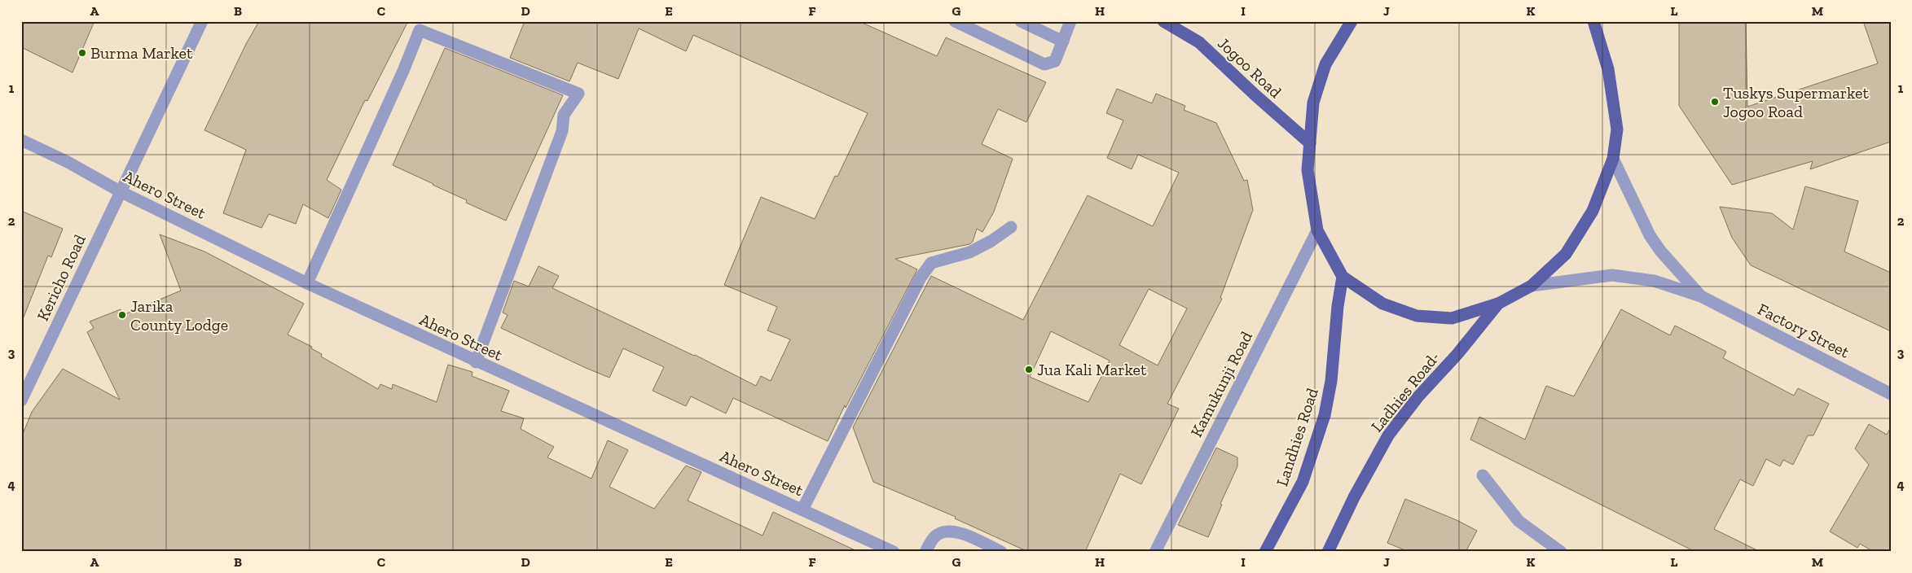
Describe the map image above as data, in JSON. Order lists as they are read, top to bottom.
{
  "streets": {
    "main road": ["Jogoo Road", "Ladhies Road-", "Landhies Road"],
    "street": [
      "Ahero Street",
      "Kericho Road",
      "Factory Street",
      "Kamukunji Road"
    ]
  },
  "crossings": [
    ["Ahero Street", "Kericho Road"]
  ],
  "places": [
    "Burma Market",
    "Tuskys Supermarket Jogoo Road",
    "Jarika County Lodge",
    "Jua Kali Market"
  ],
  "grid": {
    "columns": [
      "A",
      "B",
      "C",
      "D",
      "E",
      "F",
      "G",
      "H",
      "I",
      "J",
      "K",
      "L",
      "M"
    ],
    "rows": [
      "1",
      "2",
      "3",
      "4"
    ]
  }
}
